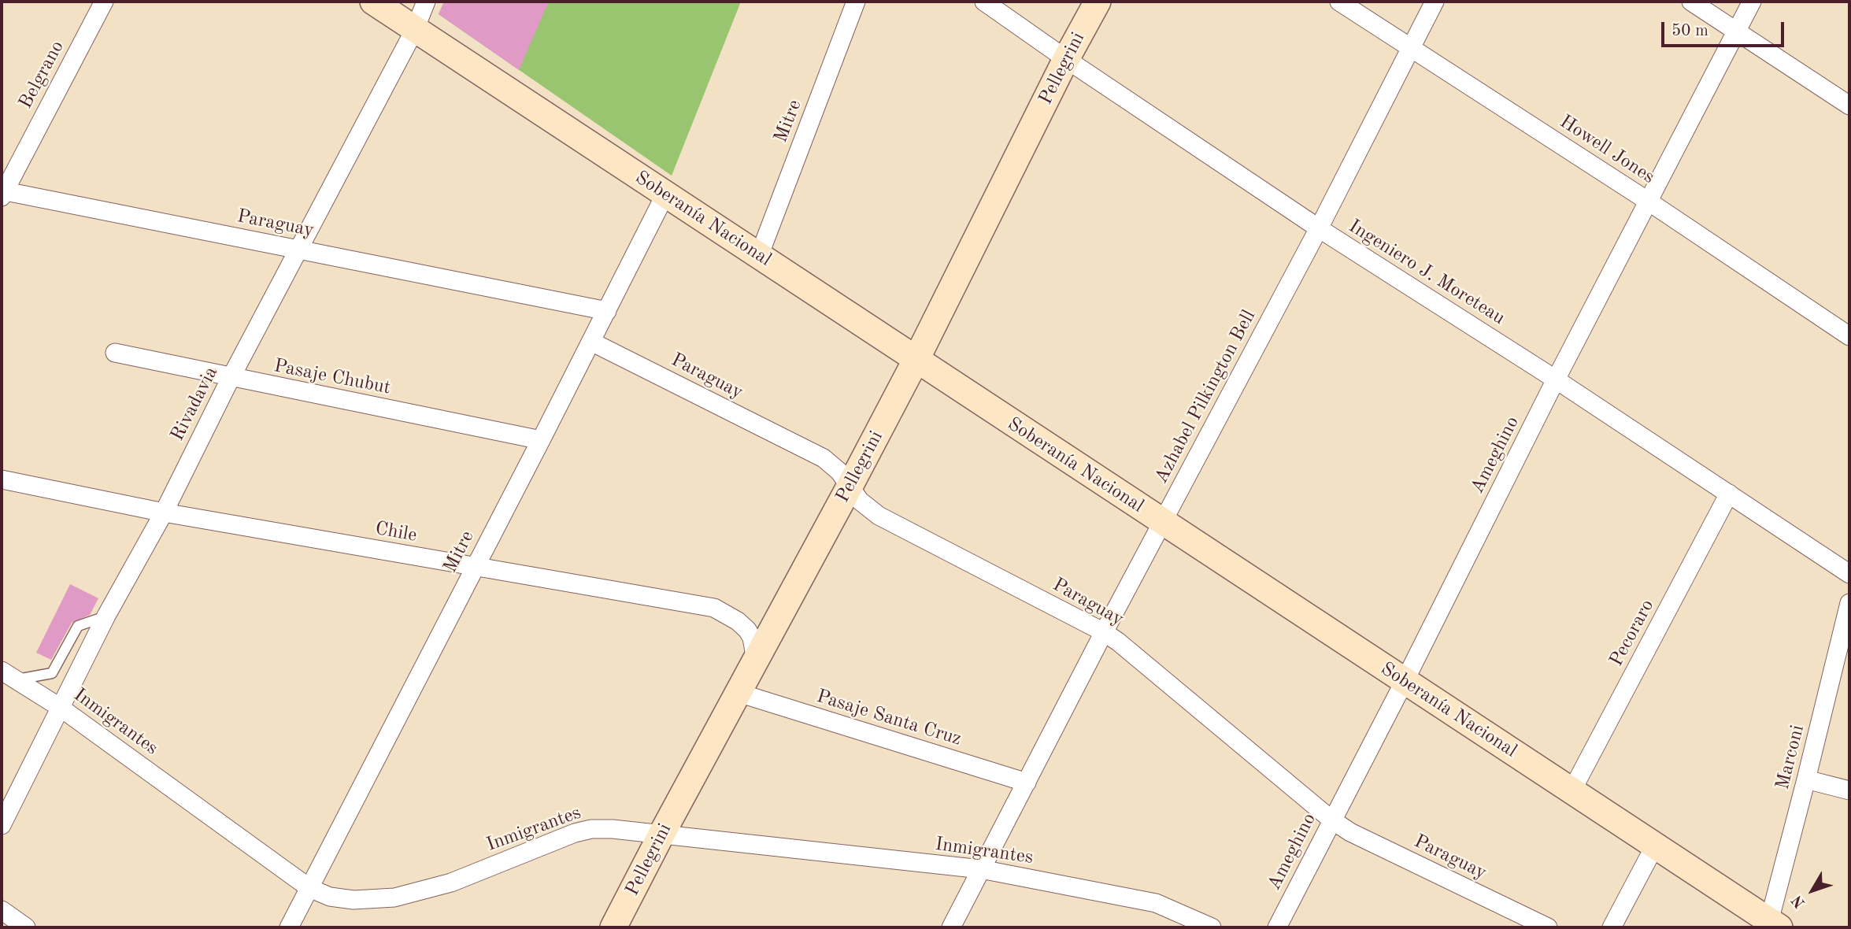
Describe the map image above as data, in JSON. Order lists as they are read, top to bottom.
{
  "streets": {
    "street": [
      "Pellegrini",
      "Belgrano",
      "Mitre",
      "Howell Jones",
      "Soberanía Nacional",
      "Paraguay",
      "Ingeniero J. Moreteau",
      "Pasaje Chubut",
      "Azhabel Pilkington Bell",
      "Rivadavia",
      "Ameghino",
      "Chile",
      "Pecoraro",
      "Pasaje Santa Cruz",
      "Inmigrantes",
      "Marconi"
    ]
  },
  "crossings": [
    ["Pellegrini", "Soberanía Nacional"],
    ["Pellegrini", "Paraguay"],
    ["Pellegrini", "Ingeniero J. Moreteau"],
    ["Pellegrini", "Chile"],
    ["Pellegrini", "Pasaje Santa Cruz"],
    ["Pellegrini", "Inmigrantes"],
    ["Belgrano", "Paraguay"],
    ["Mitre", "Soberanía Nacional"],
    ["Mitre", "Paraguay"],
    ["Mitre", "Pasaje Chubut"],
    ["Mitre", "Chile"],
    ["Mitre", "Inmigrantes"],
    ["Howell Jones", "Azhabel Pilkington Bell"],
    ["Howell Jones", "Ameghino"],
    ["Soberanía Nacional", "Azhabel Pilkington Bell"],
    ["Soberanía Nacional", "Rivadavia"],
    ["Soberanía Nacional", "Ameghino"],
    ["Soberanía Nacional", "Pecoraro"],
    ["Soberanía Nacional", "Marconi"],
    ["Paraguay", "Azhabel Pilkington Bell"],
    ["Paraguay", "Rivadavia"],
    ["Paraguay", "Ameghino"],
    ["Ingeniero J. Moreteau", "Azhabel Pilkington Bell"],
    ["Ingeniero J. Moreteau", "Ameghino"],
    ["Ingeniero J. Moreteau", "Pecoraro"],
    ["Pasaje Chubut", "Rivadavia"],
    ["Azhabel Pilkington Bell", "Pasaje Santa Cruz"],
    ["Azhabel Pilkington Bell", "Inmigrantes"],
    ["Rivadavia", "Chile"],
    ["Rivadavia", "Inmigrantes"]
  ],
  "scale_bar": "50 m",
  "north": "bottom left"
}
